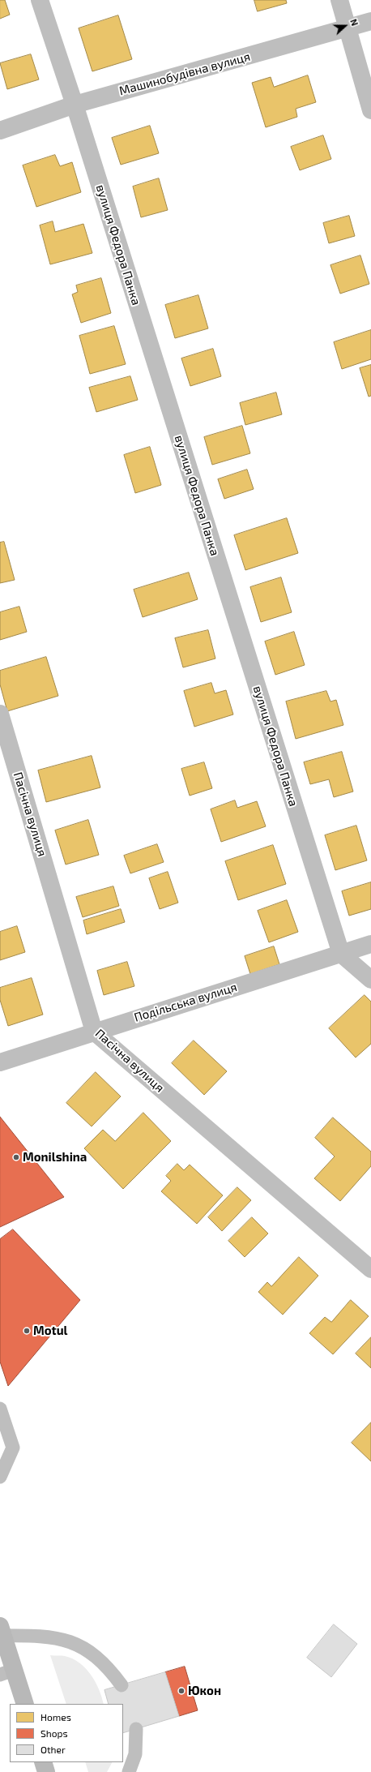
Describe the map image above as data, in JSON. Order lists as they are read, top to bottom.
{
  "streets": {
    "street": [
      "Машинобудівна вулиця",
      "вулиця Федора Панка",
      "Пасічна вулиця",
      "Подільська вулиця"
    ]
  },
  "crossings": [
    ["Машинобудівна вулиця", "вулиця Федора Панка"],
    ["вулиця Федора Панка", "Подільська вулиця"],
    ["Пасічна вулиця", "Подільська вулиця"]
  ],
  "places": ["Monilshina", "Motul", "Юкон"],
  "legend": ["Homes", "Shops", "Other"],
  "north": "right"
}
